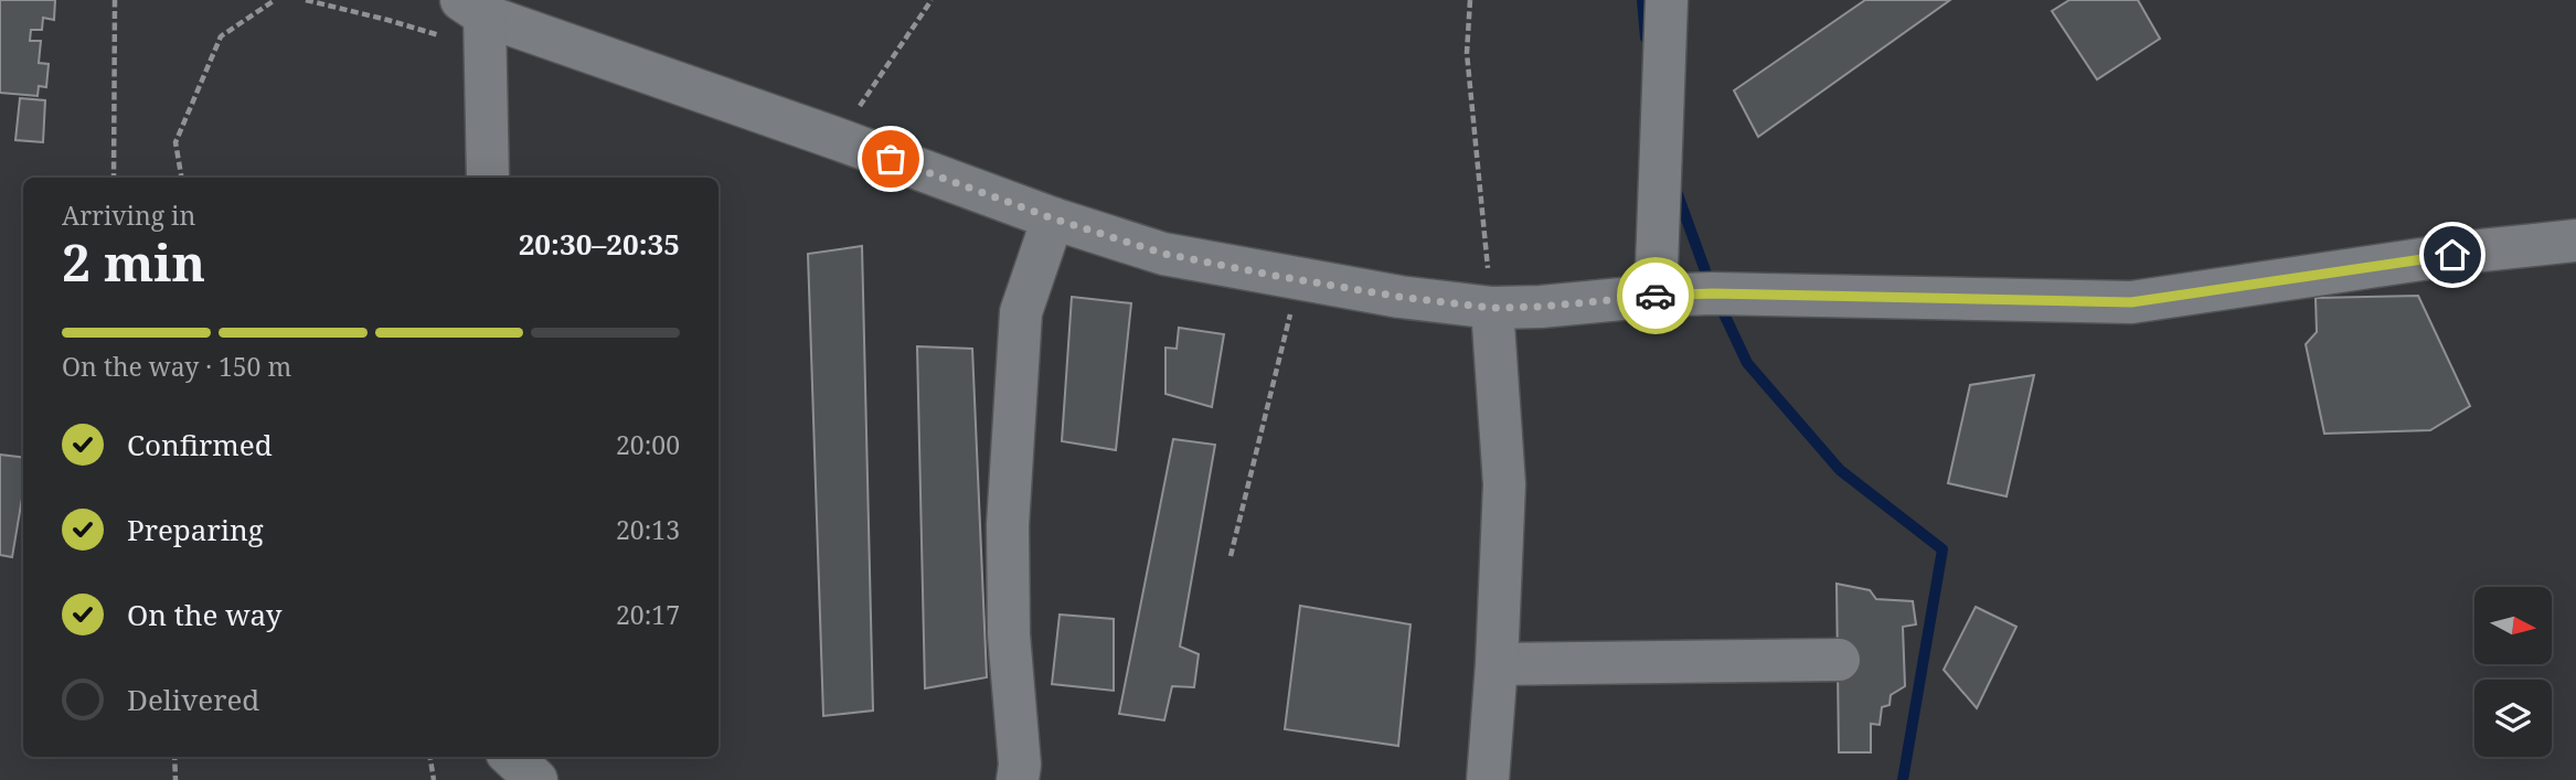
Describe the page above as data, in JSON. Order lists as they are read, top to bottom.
{
  "north": "right",
  "page": {
    "heading": ["2 min", "Arriving in", "20:30–20:35"],
    "bar": "On the way · 150 m",
    "list": [
      ["Confirmed", "20:00"],
      ["Preparing", "20:13"],
      ["On the way", "20:17"],
      "Delivered"
    ]
  }
}
